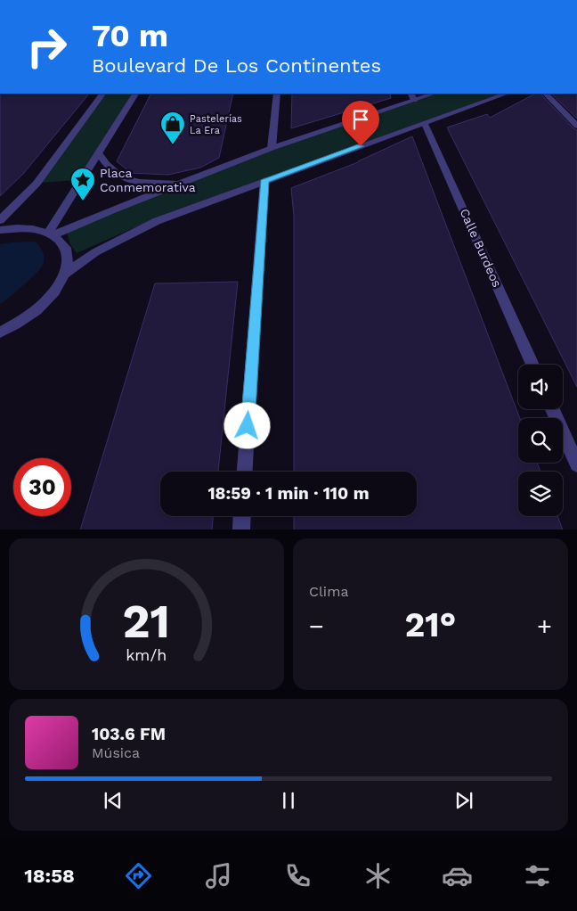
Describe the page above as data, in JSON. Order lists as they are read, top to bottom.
{
  "streets": {
    "street": ["Calle Burdeos"]
  },
  "places": {
    "shop": ["Pastelerías La Era"],
    "place": ["Placa Conmemorativa"]
  },
  "page": {
    "turn": ["70 m", "Boulevard De Los Continentes"],
    "limit": "30",
    "trip": "18:59 · 1 min · 110 m",
    "tile": "Clima",
    "heat": ["−", "21°", "+"],
    "song": ["103.6 FM", "Música"],
    "tabs": "18:58",
    "gauge": ["21", "km/h"]
  }
}
